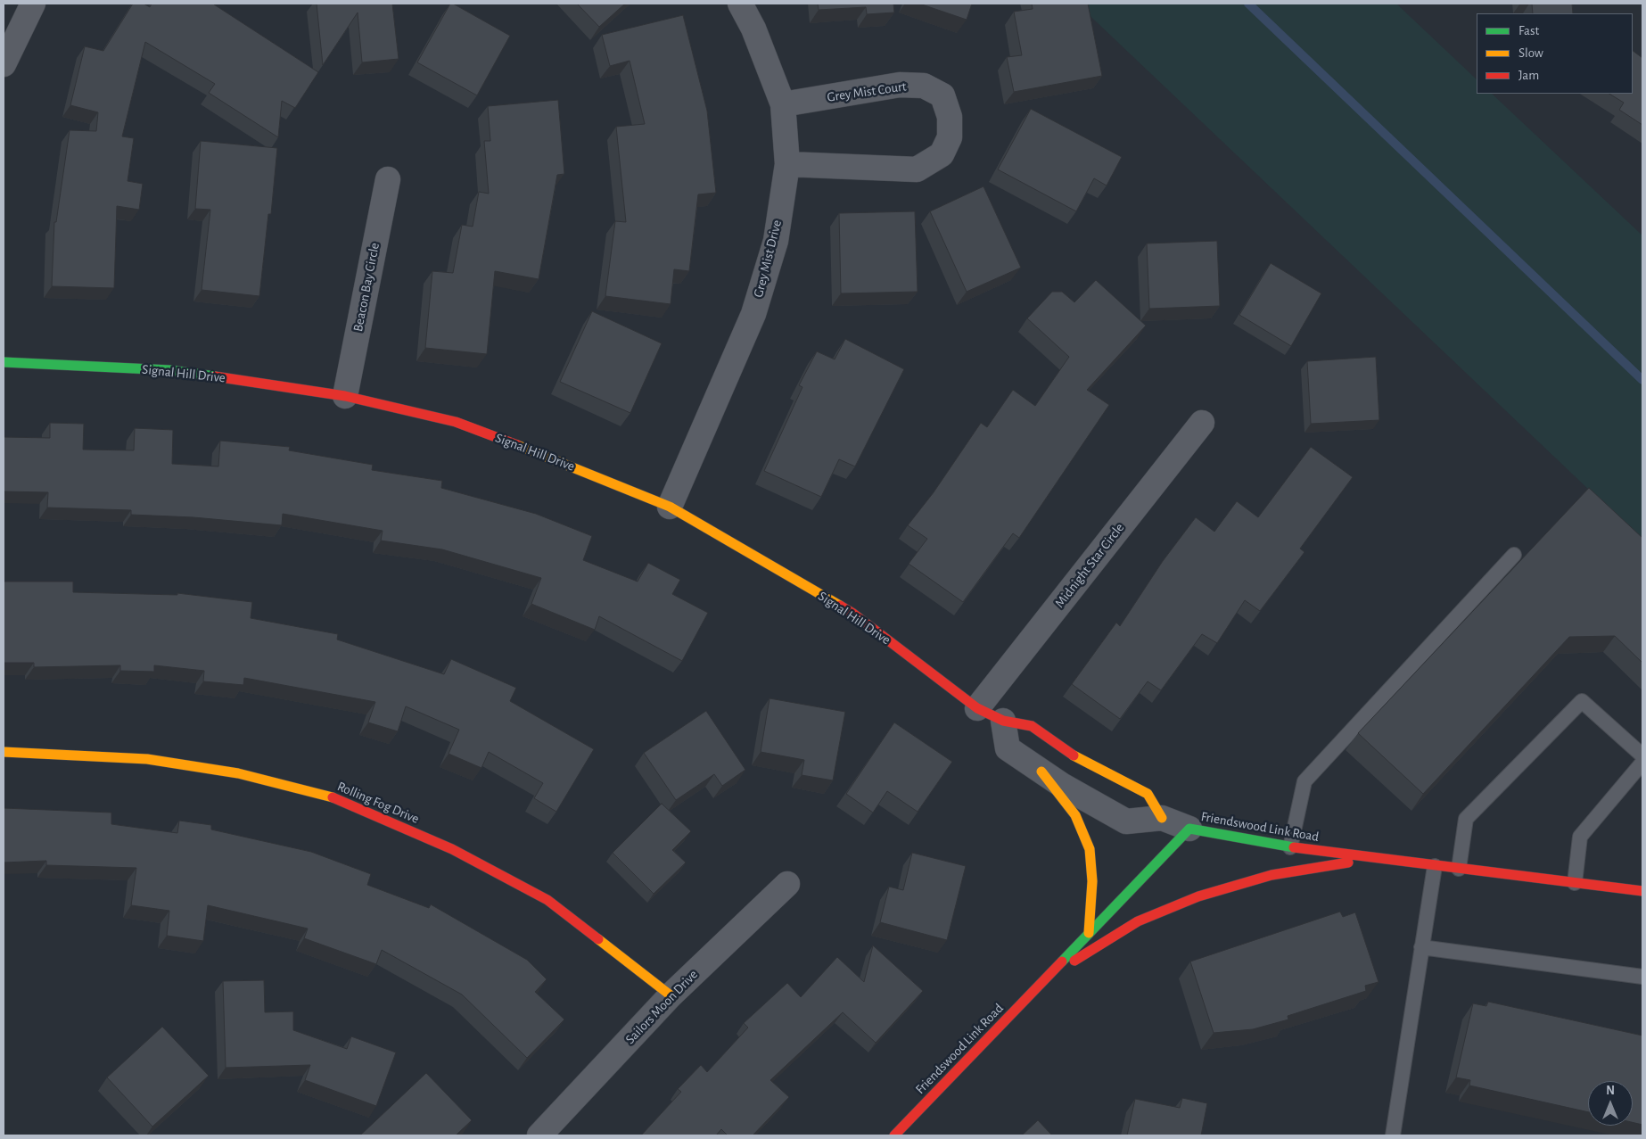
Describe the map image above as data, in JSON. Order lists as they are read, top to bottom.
{
  "streets": {
    "street": [
      "Grey Mist Court",
      "Grey Mist Drive",
      "Beacon Bay Circle",
      "Signal Hill Drive",
      "Midnight Star Circle",
      "Rolling Fog Drive",
      "Friendswood Link Road",
      "Sailors Moon Drive"
    ]
  },
  "crossings": [
    ["Grey Mist Court", "Grey Mist Drive"],
    ["Grey Mist Drive", "Signal Hill Drive"],
    ["Beacon Bay Circle", "Signal Hill Drive"],
    ["Signal Hill Drive", "Midnight Star Circle"],
    ["Rolling Fog Drive", "Sailors Moon Drive"]
  ],
  "legend": ["Fast", "Slow", "Jam"],
  "north": "top"
}
